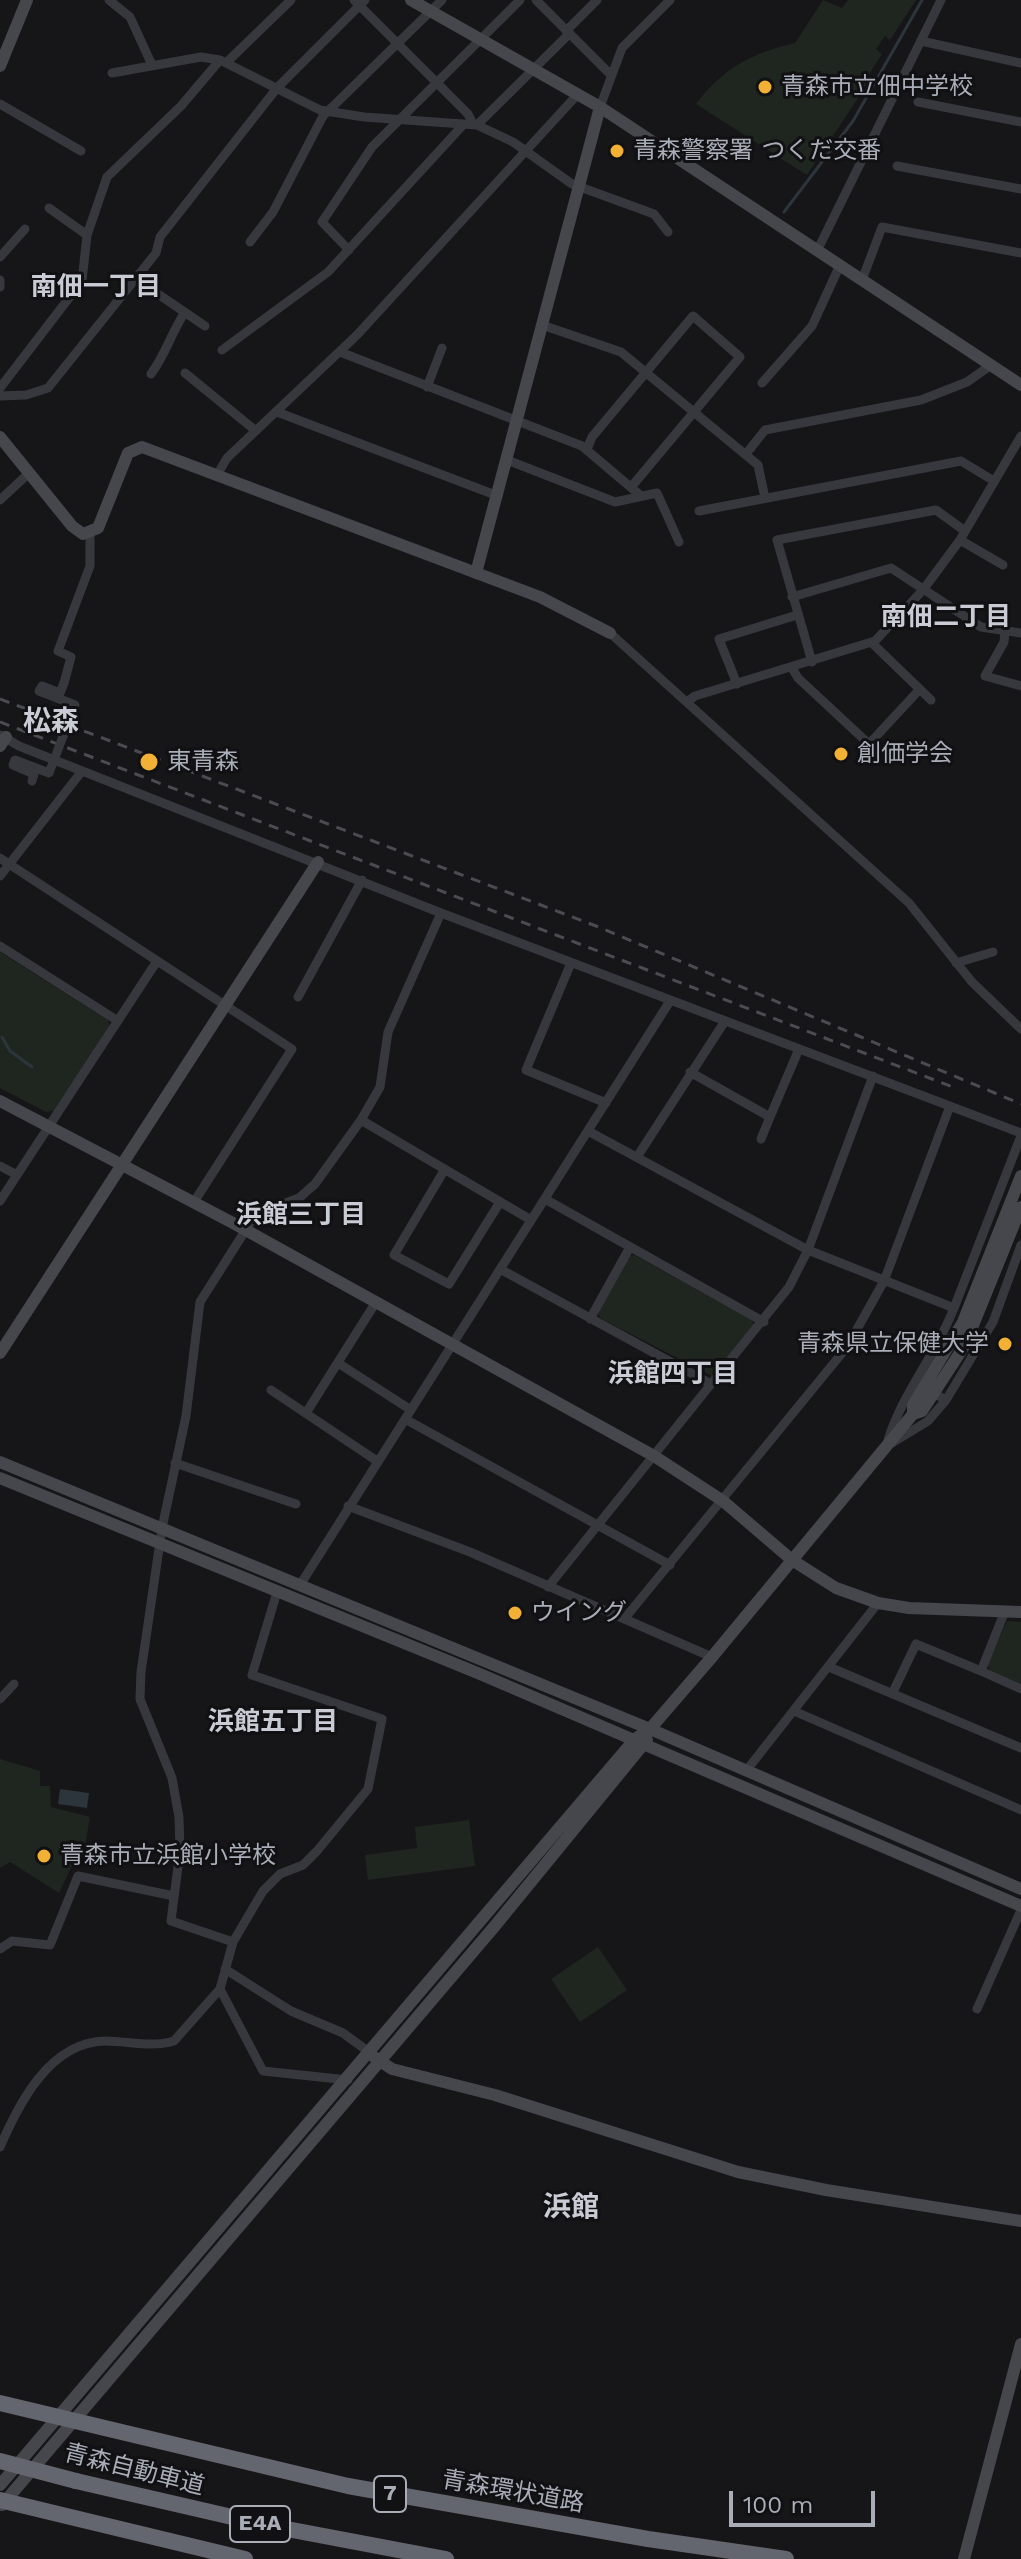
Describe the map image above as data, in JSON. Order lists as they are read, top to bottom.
{
  "streets": {
    "highway": [
      "青森自動車道",
      "青森環状道路",
      "7",
      "E4A"
    ]
  },
  "districts": [
    "南佃一丁目",
    "南佃二丁目",
    "松森",
    "浜館三丁目",
    "浜館四丁目",
    "浜館五丁目",
    "浜館"
  ],
  "places": [
    "青森市立佃中学校",
    "青森警察署 つくだ交番",
    "創価学会",
    "東青森",
    "青森県立保健大学",
    "ウイング",
    "青森市立浜館小学校"
  ],
  "scale_bar": "100 m"
}
